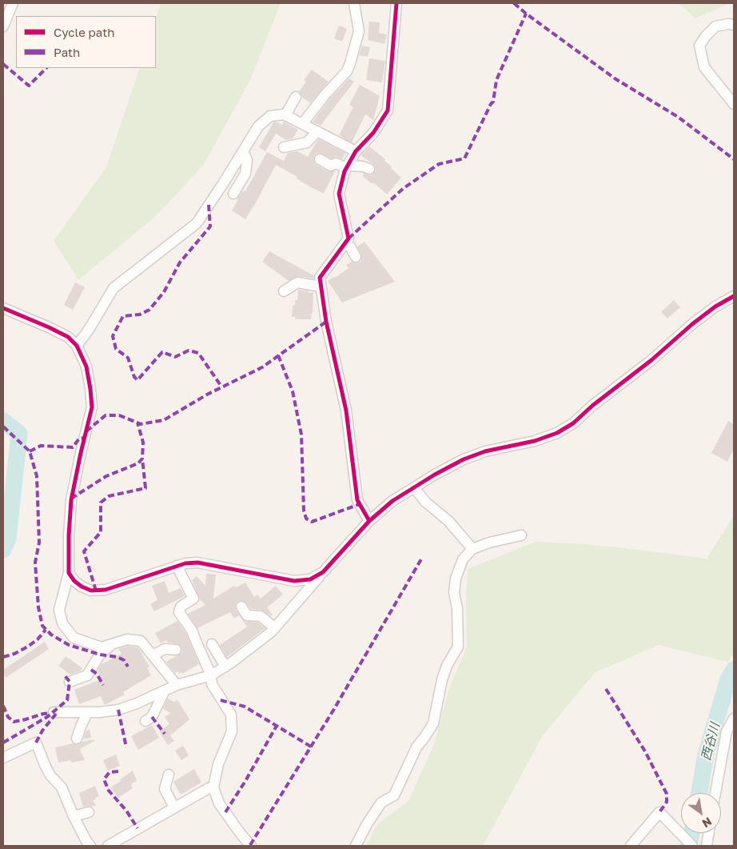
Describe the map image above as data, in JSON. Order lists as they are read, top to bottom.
{
  "water": ["西谷川"],
  "legend": ["Cycle path", "Path"],
  "north": "bottom right"
}
